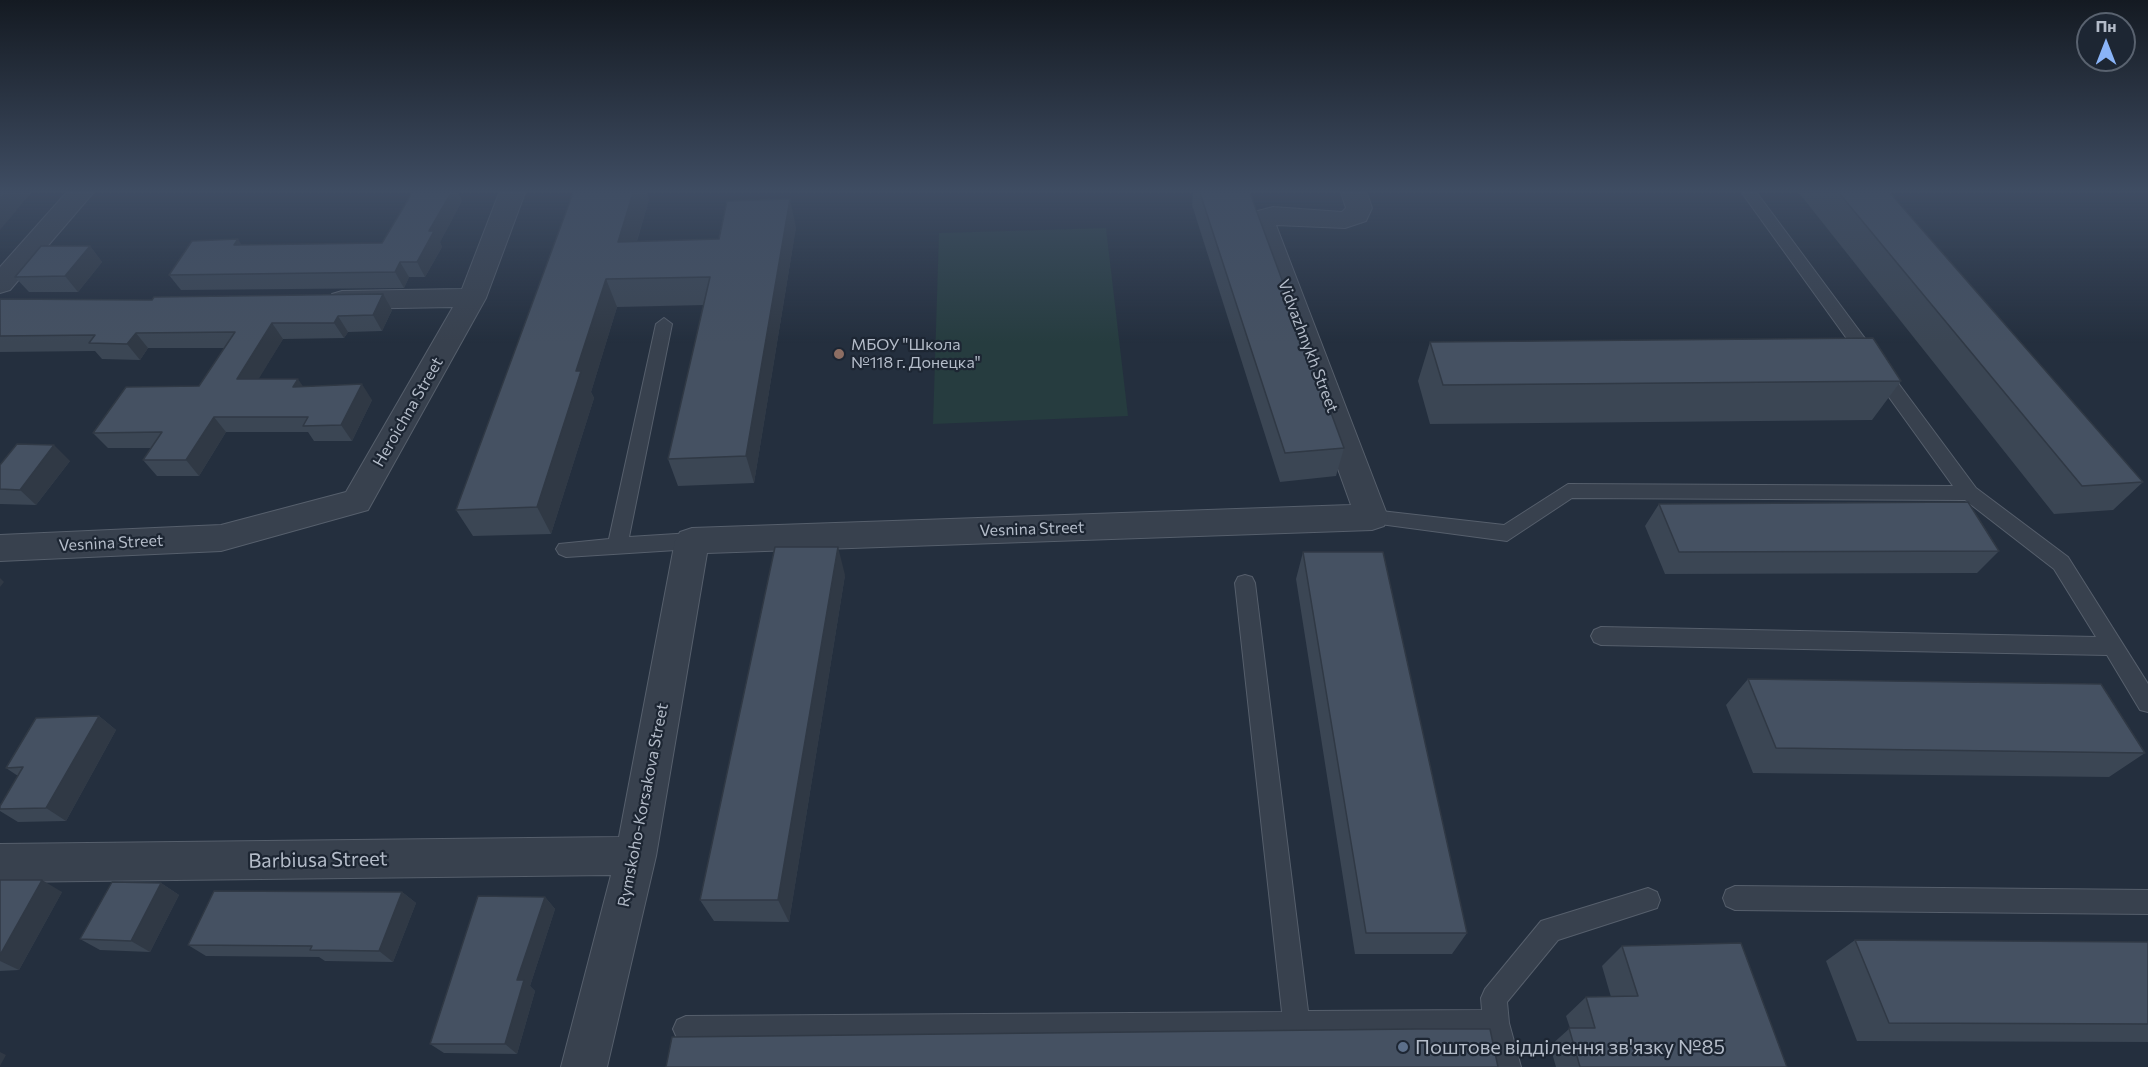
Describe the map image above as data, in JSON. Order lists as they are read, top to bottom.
{
  "streets": {
    "street": [
      "Vidvazhnykh Street",
      "Heroichna Street",
      "Vesnina Street",
      "Rymskoho-Korsakova Street",
      "Barbiusa Street"
    ]
  },
  "crossings": [
    ["Vidvazhnykh Street", "Vesnina Street"],
    ["Heroichna Street", "Vesnina Street"],
    ["Vesnina Street", "Rymskoho-Korsakova Street"],
    ["Rymskoho-Korsakova Street", "Barbiusa Street"]
  ],
  "places": ["МБОУ \"Школа №118 г. Донецка\"", "Поштове відділення зв'язку №85"],
  "north": "top"
}
